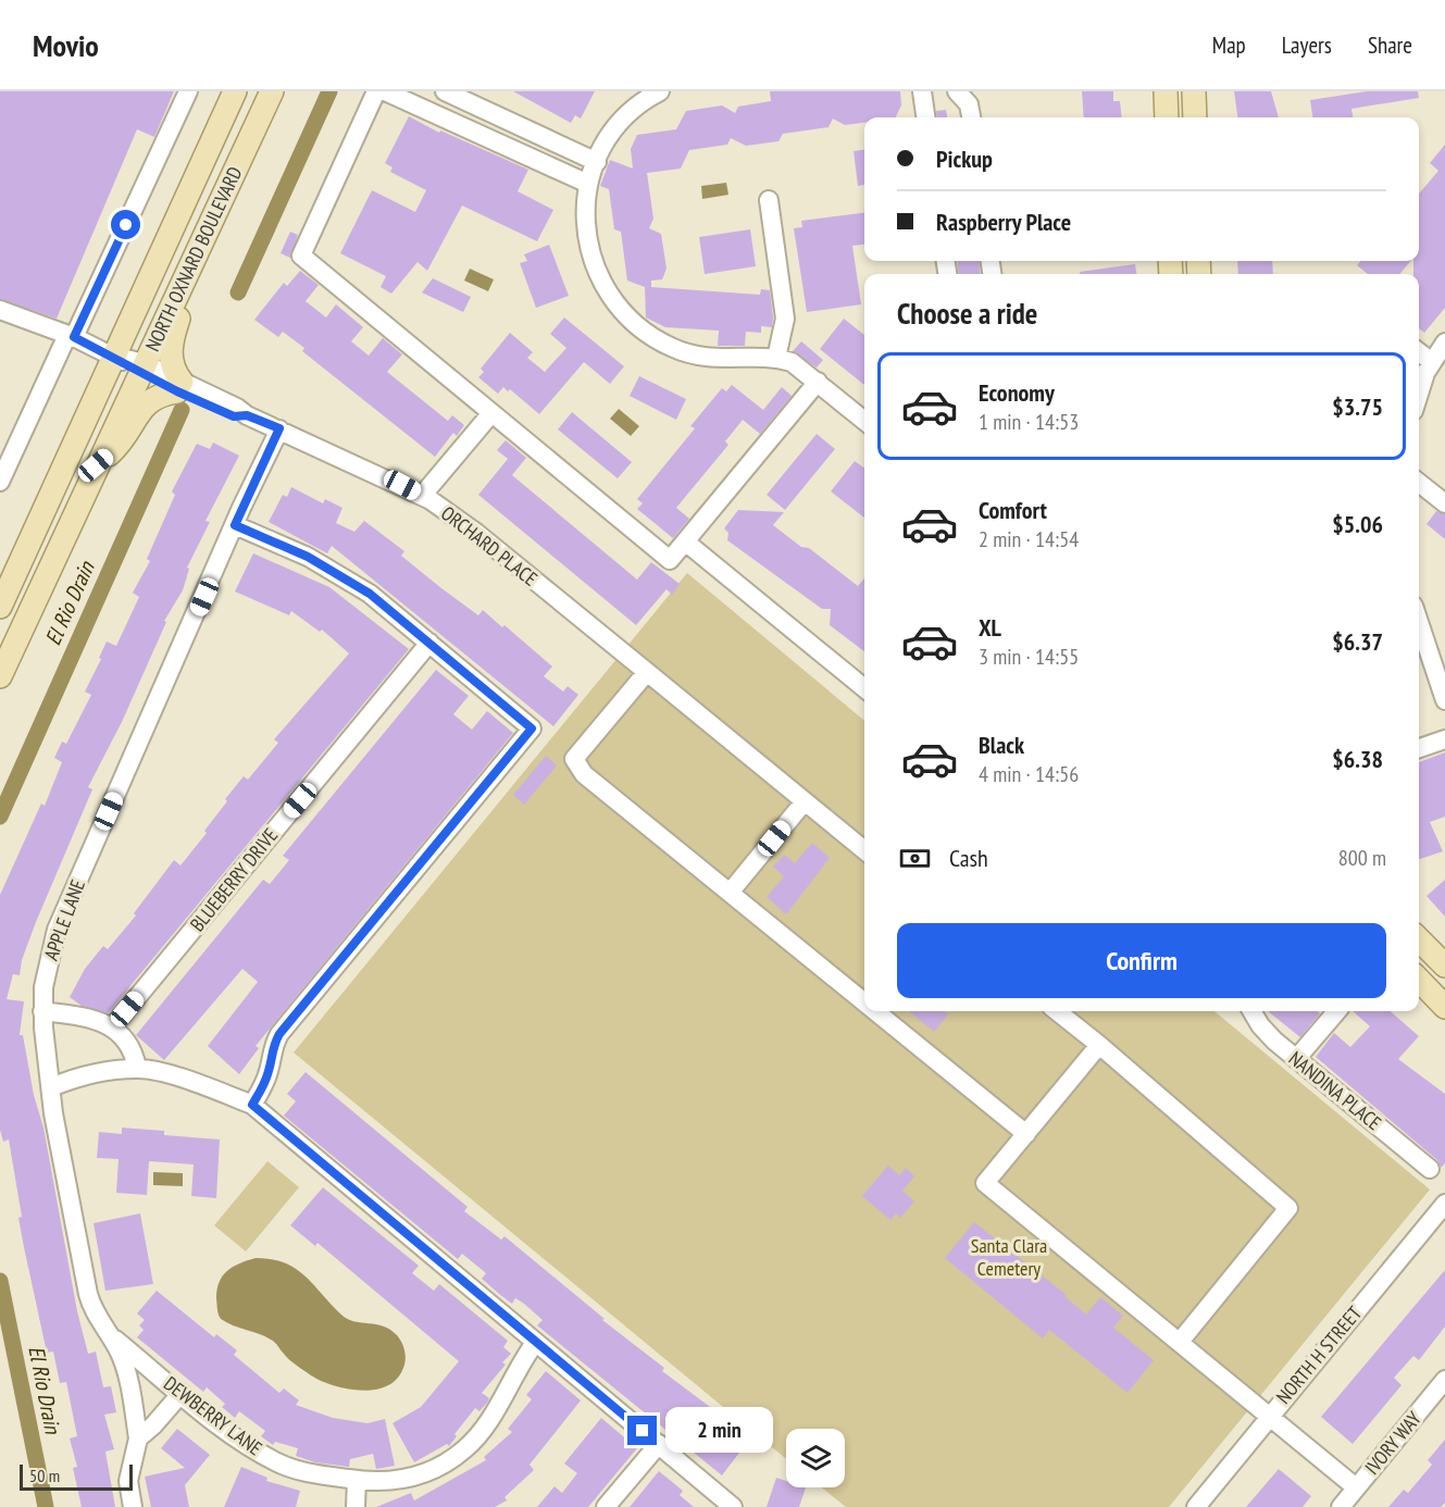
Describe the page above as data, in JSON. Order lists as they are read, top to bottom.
{
  "streets": {
    "main road": ["NORTH OXNARD BOULEVARD"],
    "street": [
      "ORCHARD PLACE",
      "BLUEBERRY DRIVE",
      "APPLE LANE",
      "NANDINA PLACE",
      "NORTH H STREET",
      "DEWBERRY LANE",
      "IVORY WAY"
    ]
  },
  "crossings": [
    ["NORTH OXNARD BOULEVARD", "ORCHARD PLACE"],
    ["ORCHARD PLACE", "APPLE LANE"],
    ["APPLE LANE", "DEWBERRY LANE"]
  ],
  "water": ["El Rio Drain"],
  "parks": ["Santa Clara Cemetery"],
  "scale_bar": "50 m",
  "page": {
    "header": "Movio",
    "nav": ["Map", "Layers", "Share"],
    "banner": ["Pickup", "Raspberry Place"],
    "heading": "Choose a ride",
    "list": [
      {
        "name": "Economy",
        "note": "1 min · 14:53",
        "value": "$3.75"
      },
      {
        "name": "Comfort",
        "note": "2 min · 14:54",
        "value": "$5.06"
      },
      {
        "name": "XL",
        "note": "3 min · 14:55",
        "value": "$6.37"
      },
      {
        "name": "Black",
        "note": "4 min · 14:56",
        "value": "$6.38"
      }
    ],
    "pay": ["Cash", "800 m"],
    "buttons": "Confirm",
    "bubble": "2 min",
    "scale": "50 m"
  }
}
